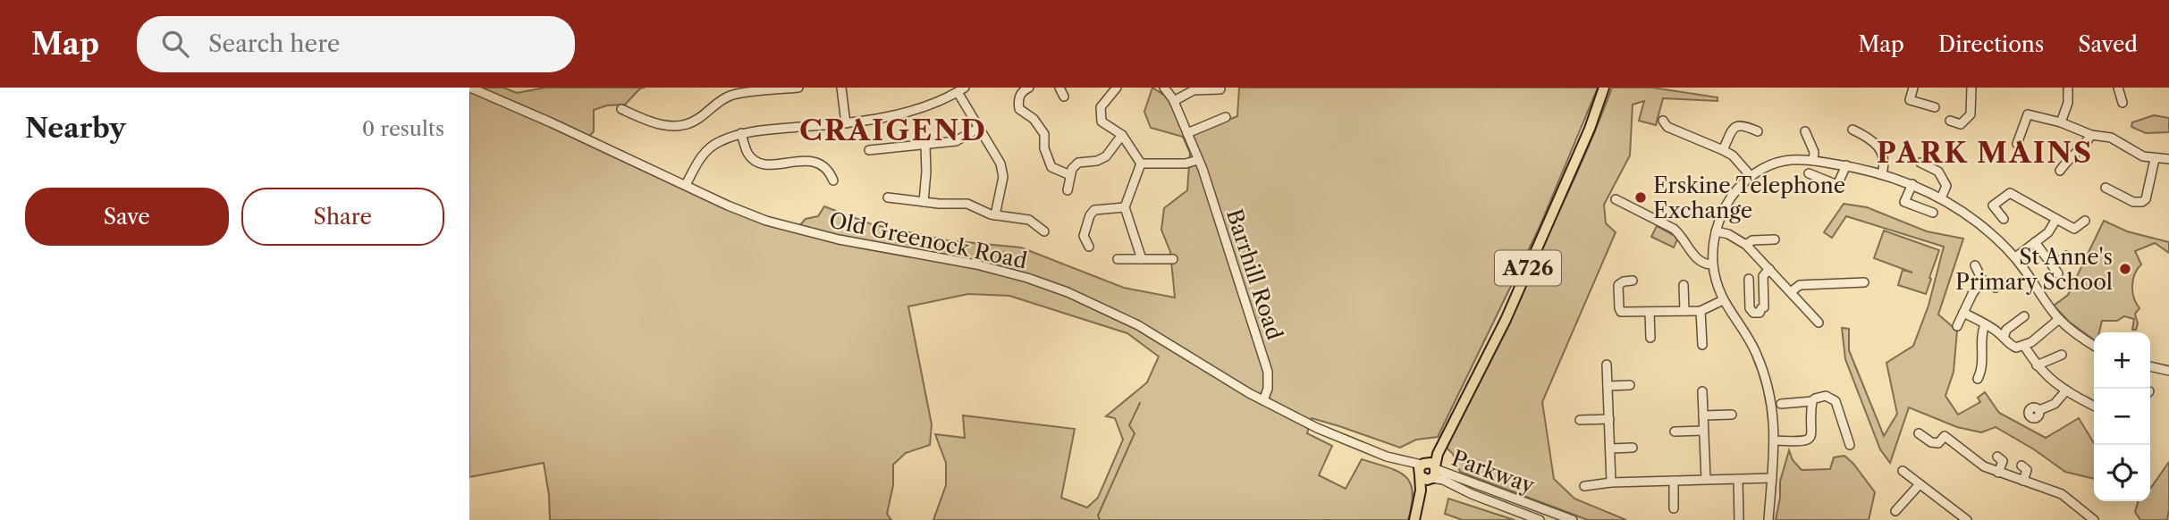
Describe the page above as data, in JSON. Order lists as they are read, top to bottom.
{
  "streets": {
    "main road": ["A726"],
    "street": ["Old Greenock Road", "Barrhill Road", "Parkway"]
  },
  "crossings": [
    ["Old Greenock Road", "A726"],
    ["Old Greenock Road", "Barrhill Road"],
    ["A726", "Parkway"]
  ],
  "districts": ["CRAIGEND", "PARK MAINS"],
  "places": ["Erskine Telephone Exchange", "St Anne's Primary School"],
  "page": {
    "header": "Map",
    "search": "Search here",
    "nav": ["Map", "Directions", "Saved"],
    "heading": ["Nearby", "0 results"],
    "buttons": ["Save", "Share"],
    "map_buttons": ["+", "−"]
  }
}
